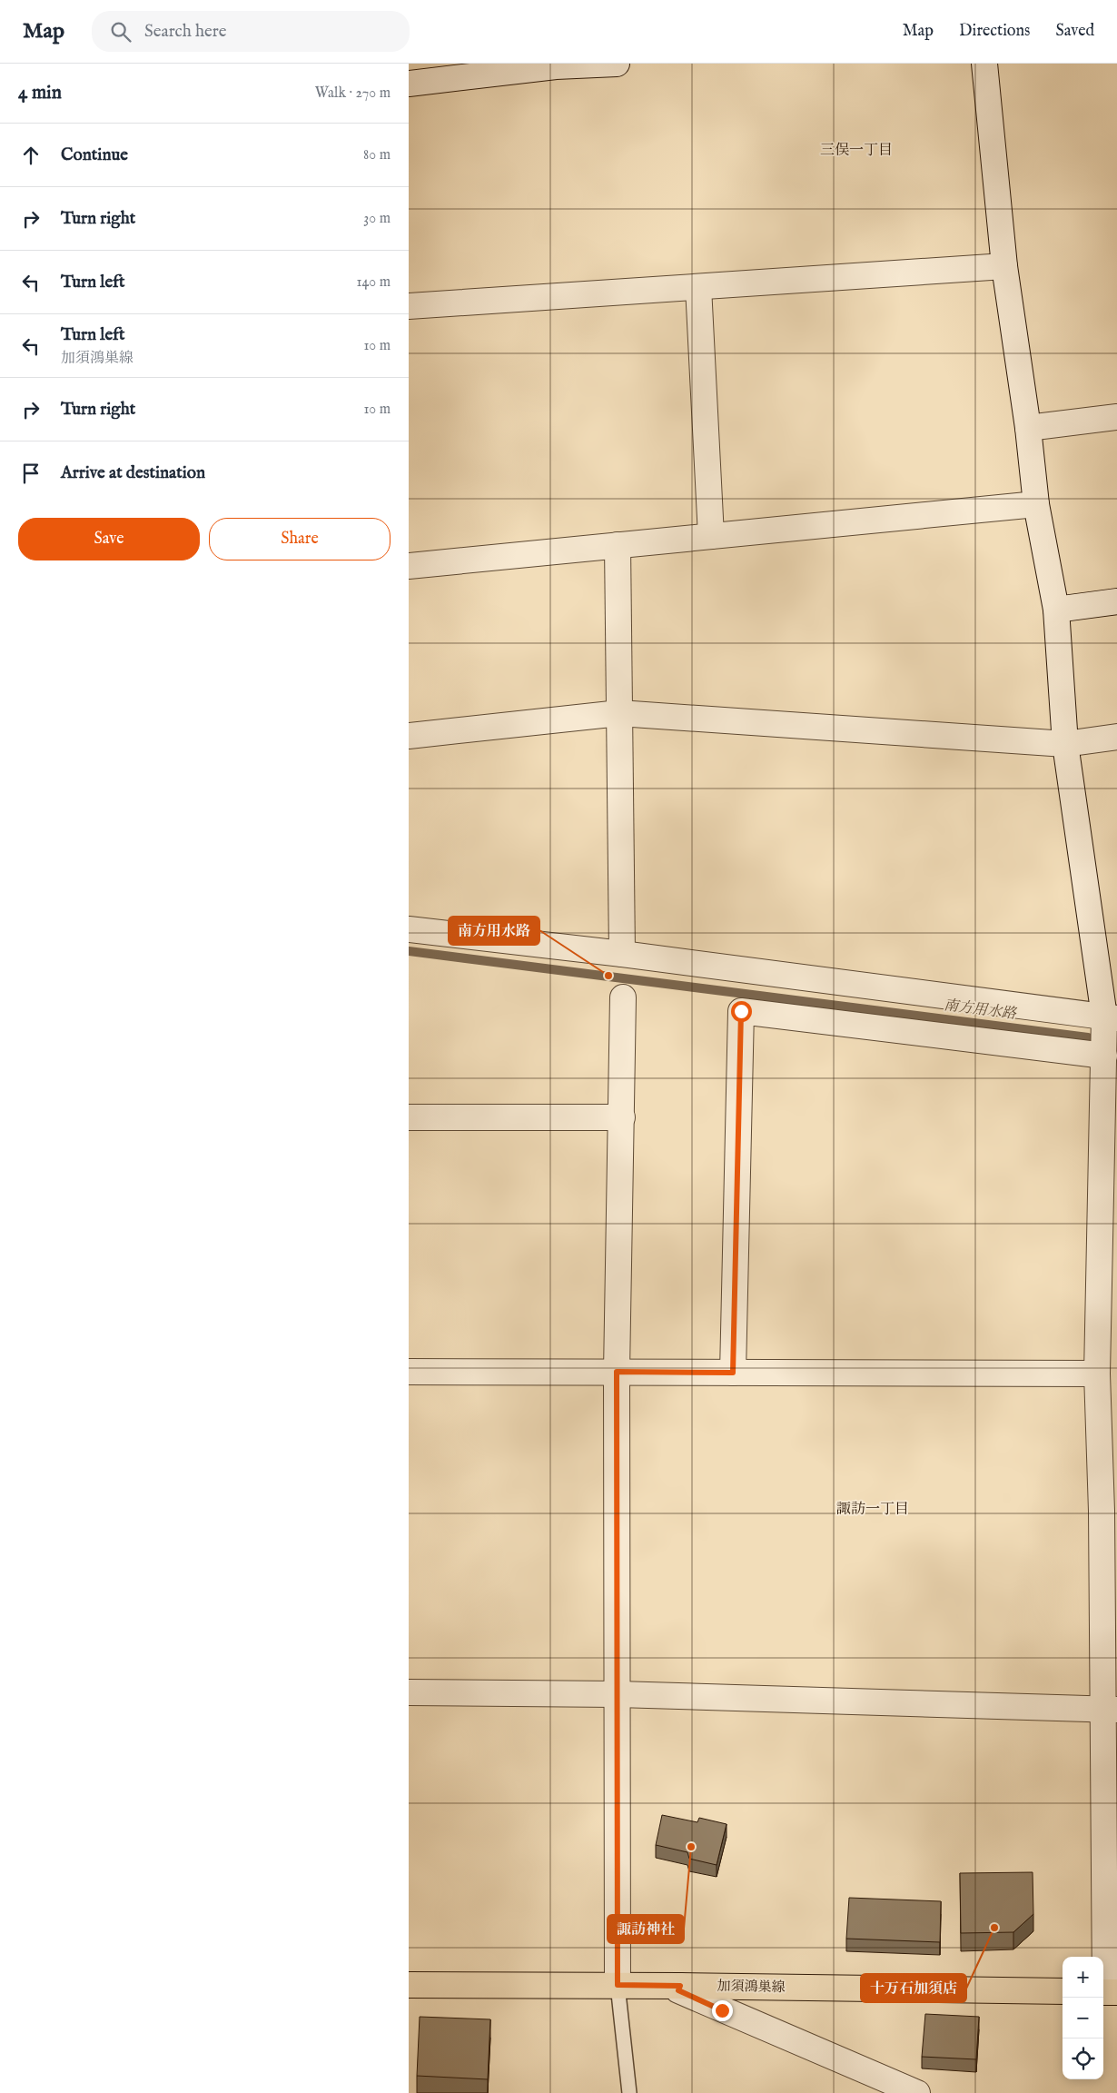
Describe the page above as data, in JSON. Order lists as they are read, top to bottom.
{
  "streets": {
    "main road": ["加須鴻巣線"]
  },
  "districts": ["三俣一丁目", "諏訪一丁目"],
  "water": ["南方用水路"],
  "places": ["南方用水路", "諏訪神社", "十万石加須店"],
  "page": {
    "header": "Map",
    "search": "Search here",
    "nav": ["Map", "Directions", "Saved"],
    "heading": ["4 min", "Walk · 270 m"],
    "list": [
      ["Continue", "80 m"],
      ["Turn right", "30 m"],
      ["Turn left", "140 m"],
      ["Turn left", "加須鴻巣線", "10 m"],
      ["Turn right", "10 m"],
      "Arrive at destination"
    ],
    "buttons": ["Save", "Share"],
    "map_buttons": ["+", "−"]
  }
}
